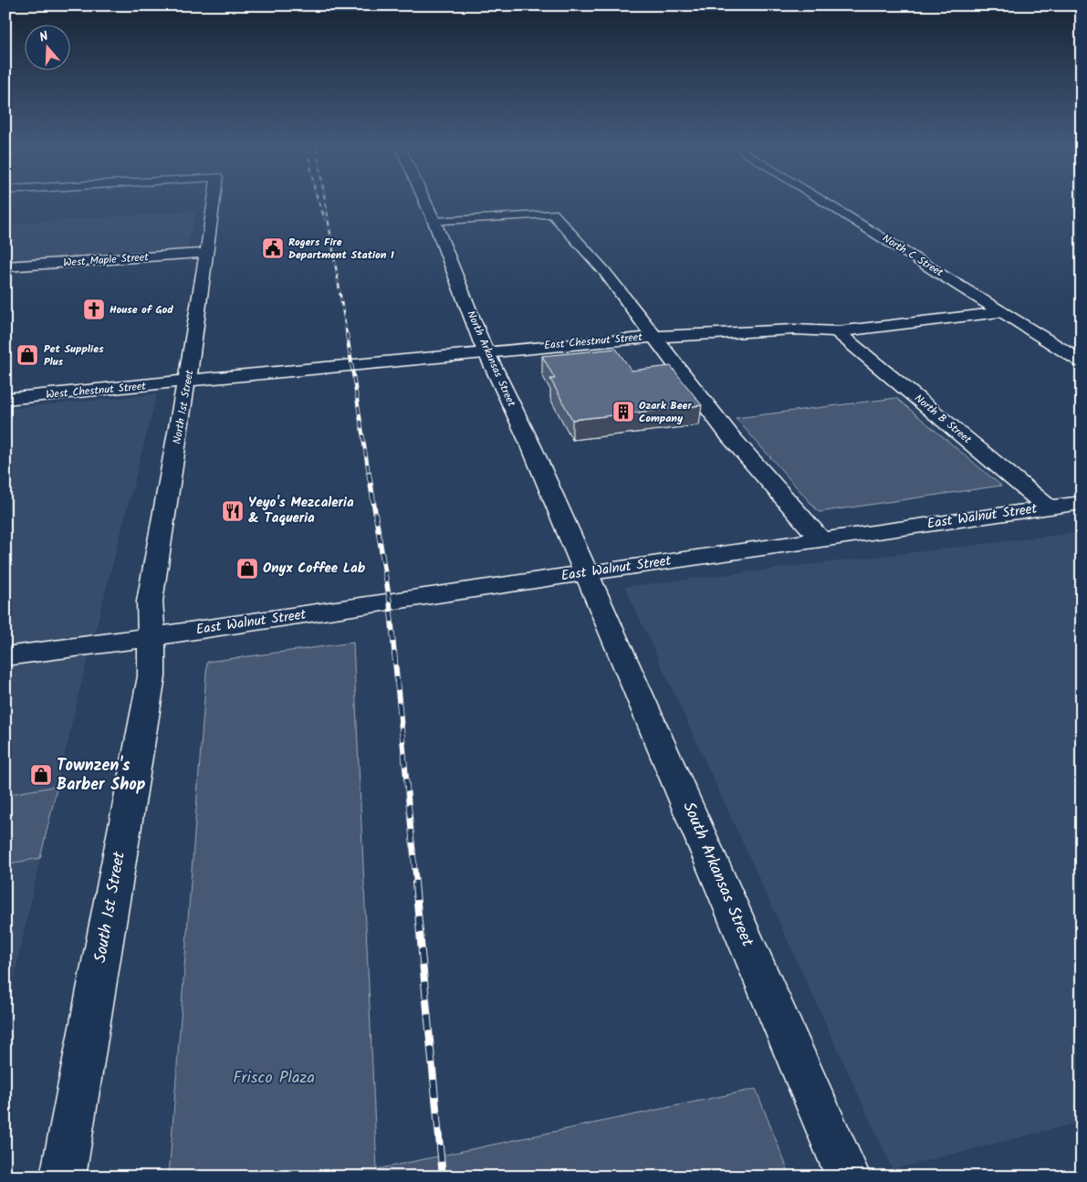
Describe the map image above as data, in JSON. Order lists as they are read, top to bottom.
{
  "streets": {
    "street": [
      "North C Street",
      "West Maple Street",
      "East Chestnut Street",
      "North Arkansas Street",
      "West Chestnut Street",
      "North 1st Street",
      "North B Street",
      "East Walnut Street",
      "South Arkansas Street",
      "South 1st Street"
    ]
  },
  "crossings": [
    ["North C Street", "East Chestnut Street"],
    ["West Maple Street", "North 1st Street"],
    ["East Chestnut Street", "North Arkansas Street"],
    ["East Chestnut Street", "West Chestnut Street"],
    ["East Chestnut Street", "North 1st Street"],
    ["East Chestnut Street", "North B Street"],
    ["North Arkansas Street", "East Walnut Street"],
    ["North Arkansas Street", "South Arkansas Street"],
    ["West Chestnut Street", "North 1st Street"],
    ["North 1st Street", "East Walnut Street"],
    ["North 1st Street", "South 1st Street"],
    ["North B Street", "East Walnut Street"],
    ["East Walnut Street", "South Arkansas Street"],
    ["East Walnut Street", "South 1st Street"]
  ],
  "parks": ["Frisco Plaza"],
  "places": {
    "public building": ["Rogers Fire Department Station 1"],
    "church": ["House of God"],
    "shop": ["Pet Supplies Plus", "Onyx Coffee Lab", "Townzen's Barber Shop"],
    "building": ["Ozark Beer Company"],
    "restaurant": ["Yeyo's Mezcaleria & Taqueria"]
  },
  "north": "top"
}
